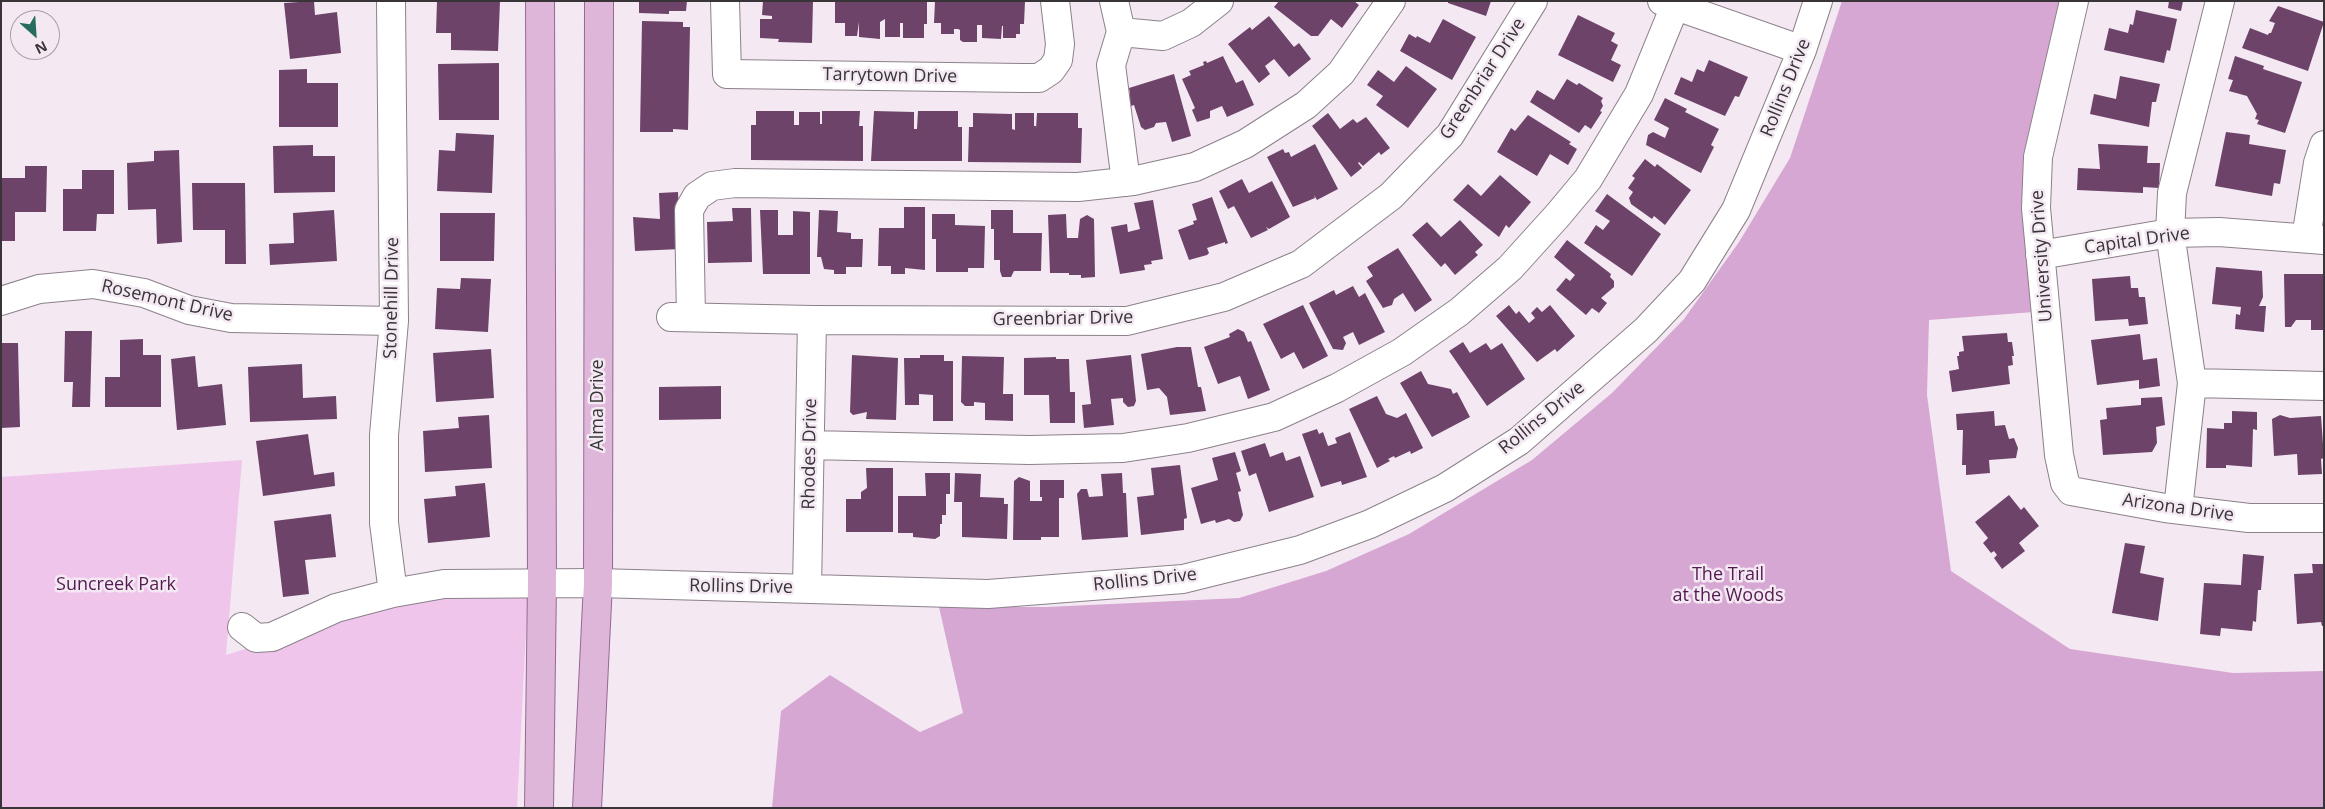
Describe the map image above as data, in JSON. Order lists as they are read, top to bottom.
{
  "streets": {
    "main road": ["Alma Drive"],
    "street": [
      "Tarrytown Drive",
      "Greenbriar Drive",
      "Rollins Drive",
      "Capital Drive",
      "University Drive",
      "Stonehill Drive",
      "Rosemont Drive",
      "Rhodes Drive",
      "Arizona Drive"
    ]
  },
  "crossings": [
    ["Greenbriar Drive", "Rhodes Drive"],
    ["Rollins Drive", "Stonehill Drive"],
    ["Rollins Drive", "Alma Drive"],
    ["Rollins Drive", "Rhodes Drive"],
    ["Capital Drive", "University Drive"],
    ["University Drive", "Arizona Drive"],
    ["Stonehill Drive", "Rosemont Drive"]
  ],
  "parks": ["The Trail at the Woods", "Suncreek Park"],
  "north": "bottom right"
}
